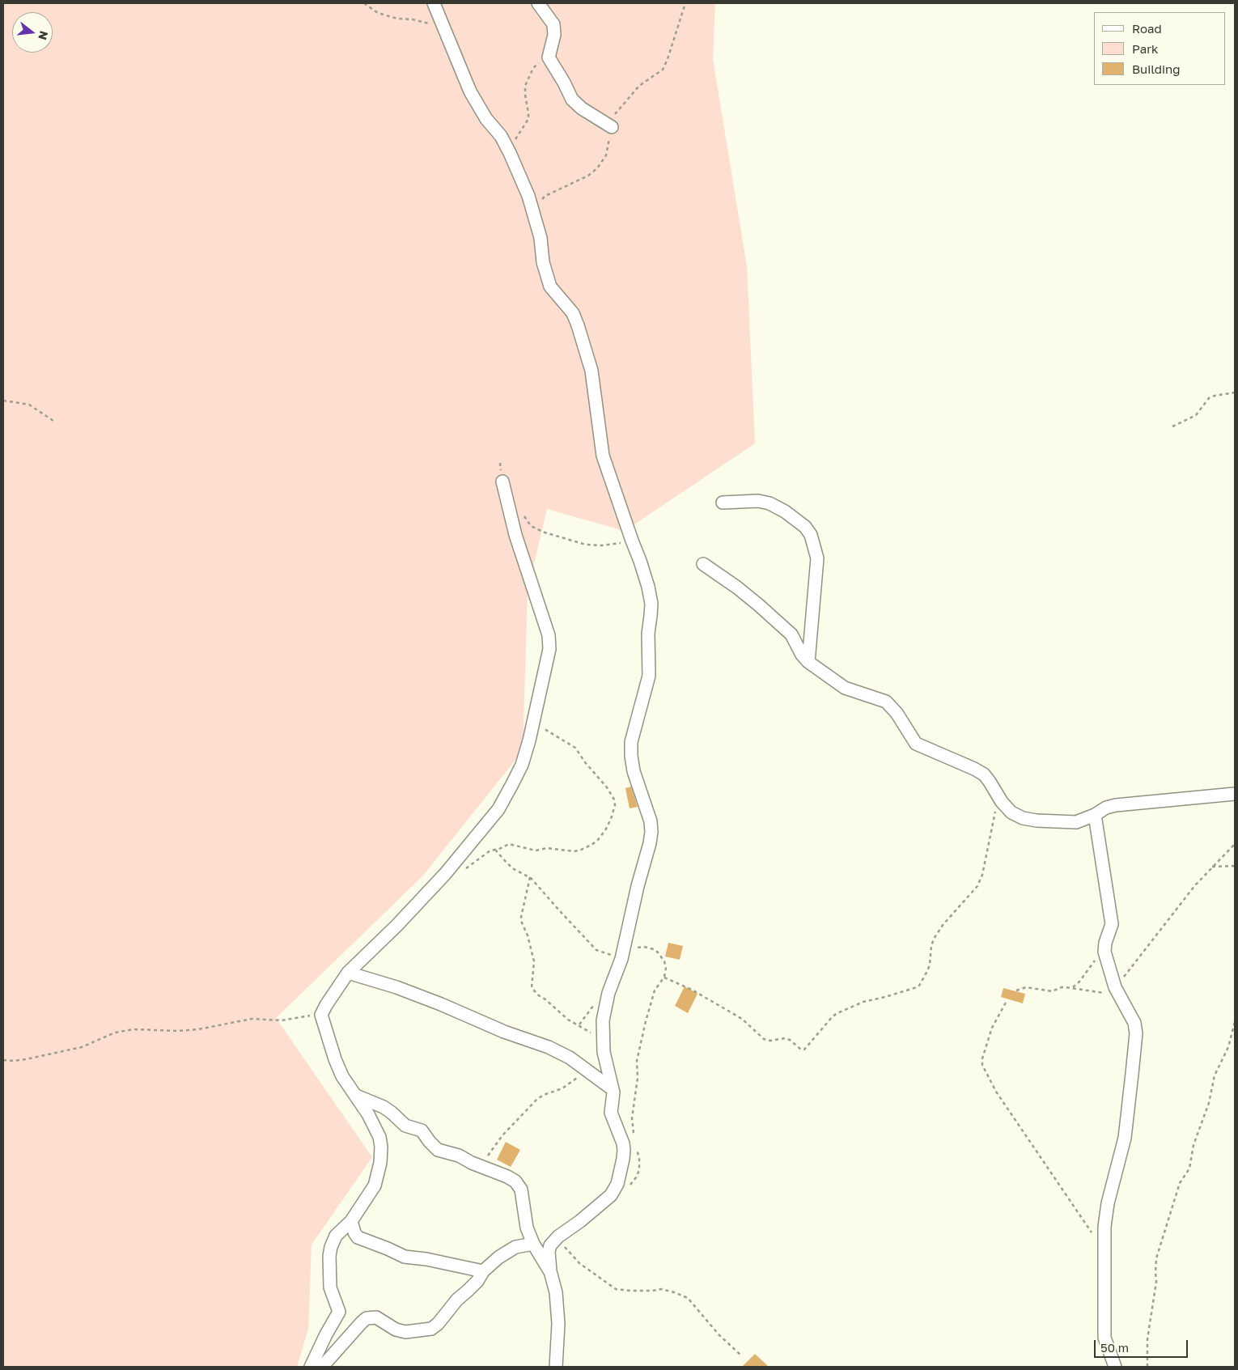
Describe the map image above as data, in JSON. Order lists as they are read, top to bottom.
{
  "legend": ["Road", "Park", "Building"],
  "scale_bar": "50 m",
  "north": "right"
}
